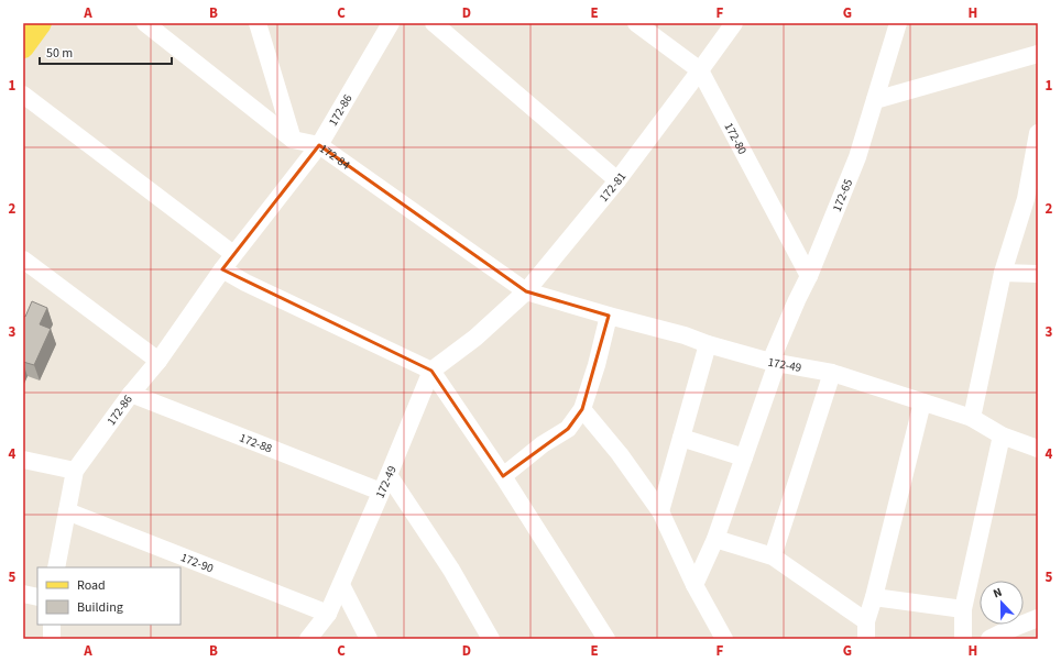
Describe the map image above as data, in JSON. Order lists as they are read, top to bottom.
{
  "streets": {
    "street": [
      "172-86",
      "172-80",
      "172-84",
      "172-81",
      "172-65",
      "172-49",
      "172-88",
      "172-90"
    ]
  },
  "crossings": [
    ["172-86", "172-84"],
    ["172-86", "172-88"],
    ["172-86", "172-90"],
    ["172-80", "172-81"],
    ["172-80", "172-65"],
    ["172-84", "172-81"],
    ["172-84", "172-49"],
    ["172-81", "172-49"],
    ["172-65", "172-49"],
    ["172-49", "172-88"],
    ["172-49", "172-90"]
  ],
  "legend": ["Road", "Building"],
  "scale_bar": "50 m",
  "north": "top",
  "grid": {
    "columns": [
      "A",
      "B",
      "C",
      "D",
      "E",
      "F",
      "G",
      "H"
    ],
    "rows": [
      "1",
      "2",
      "3",
      "4",
      "5"
    ]
  }
}
